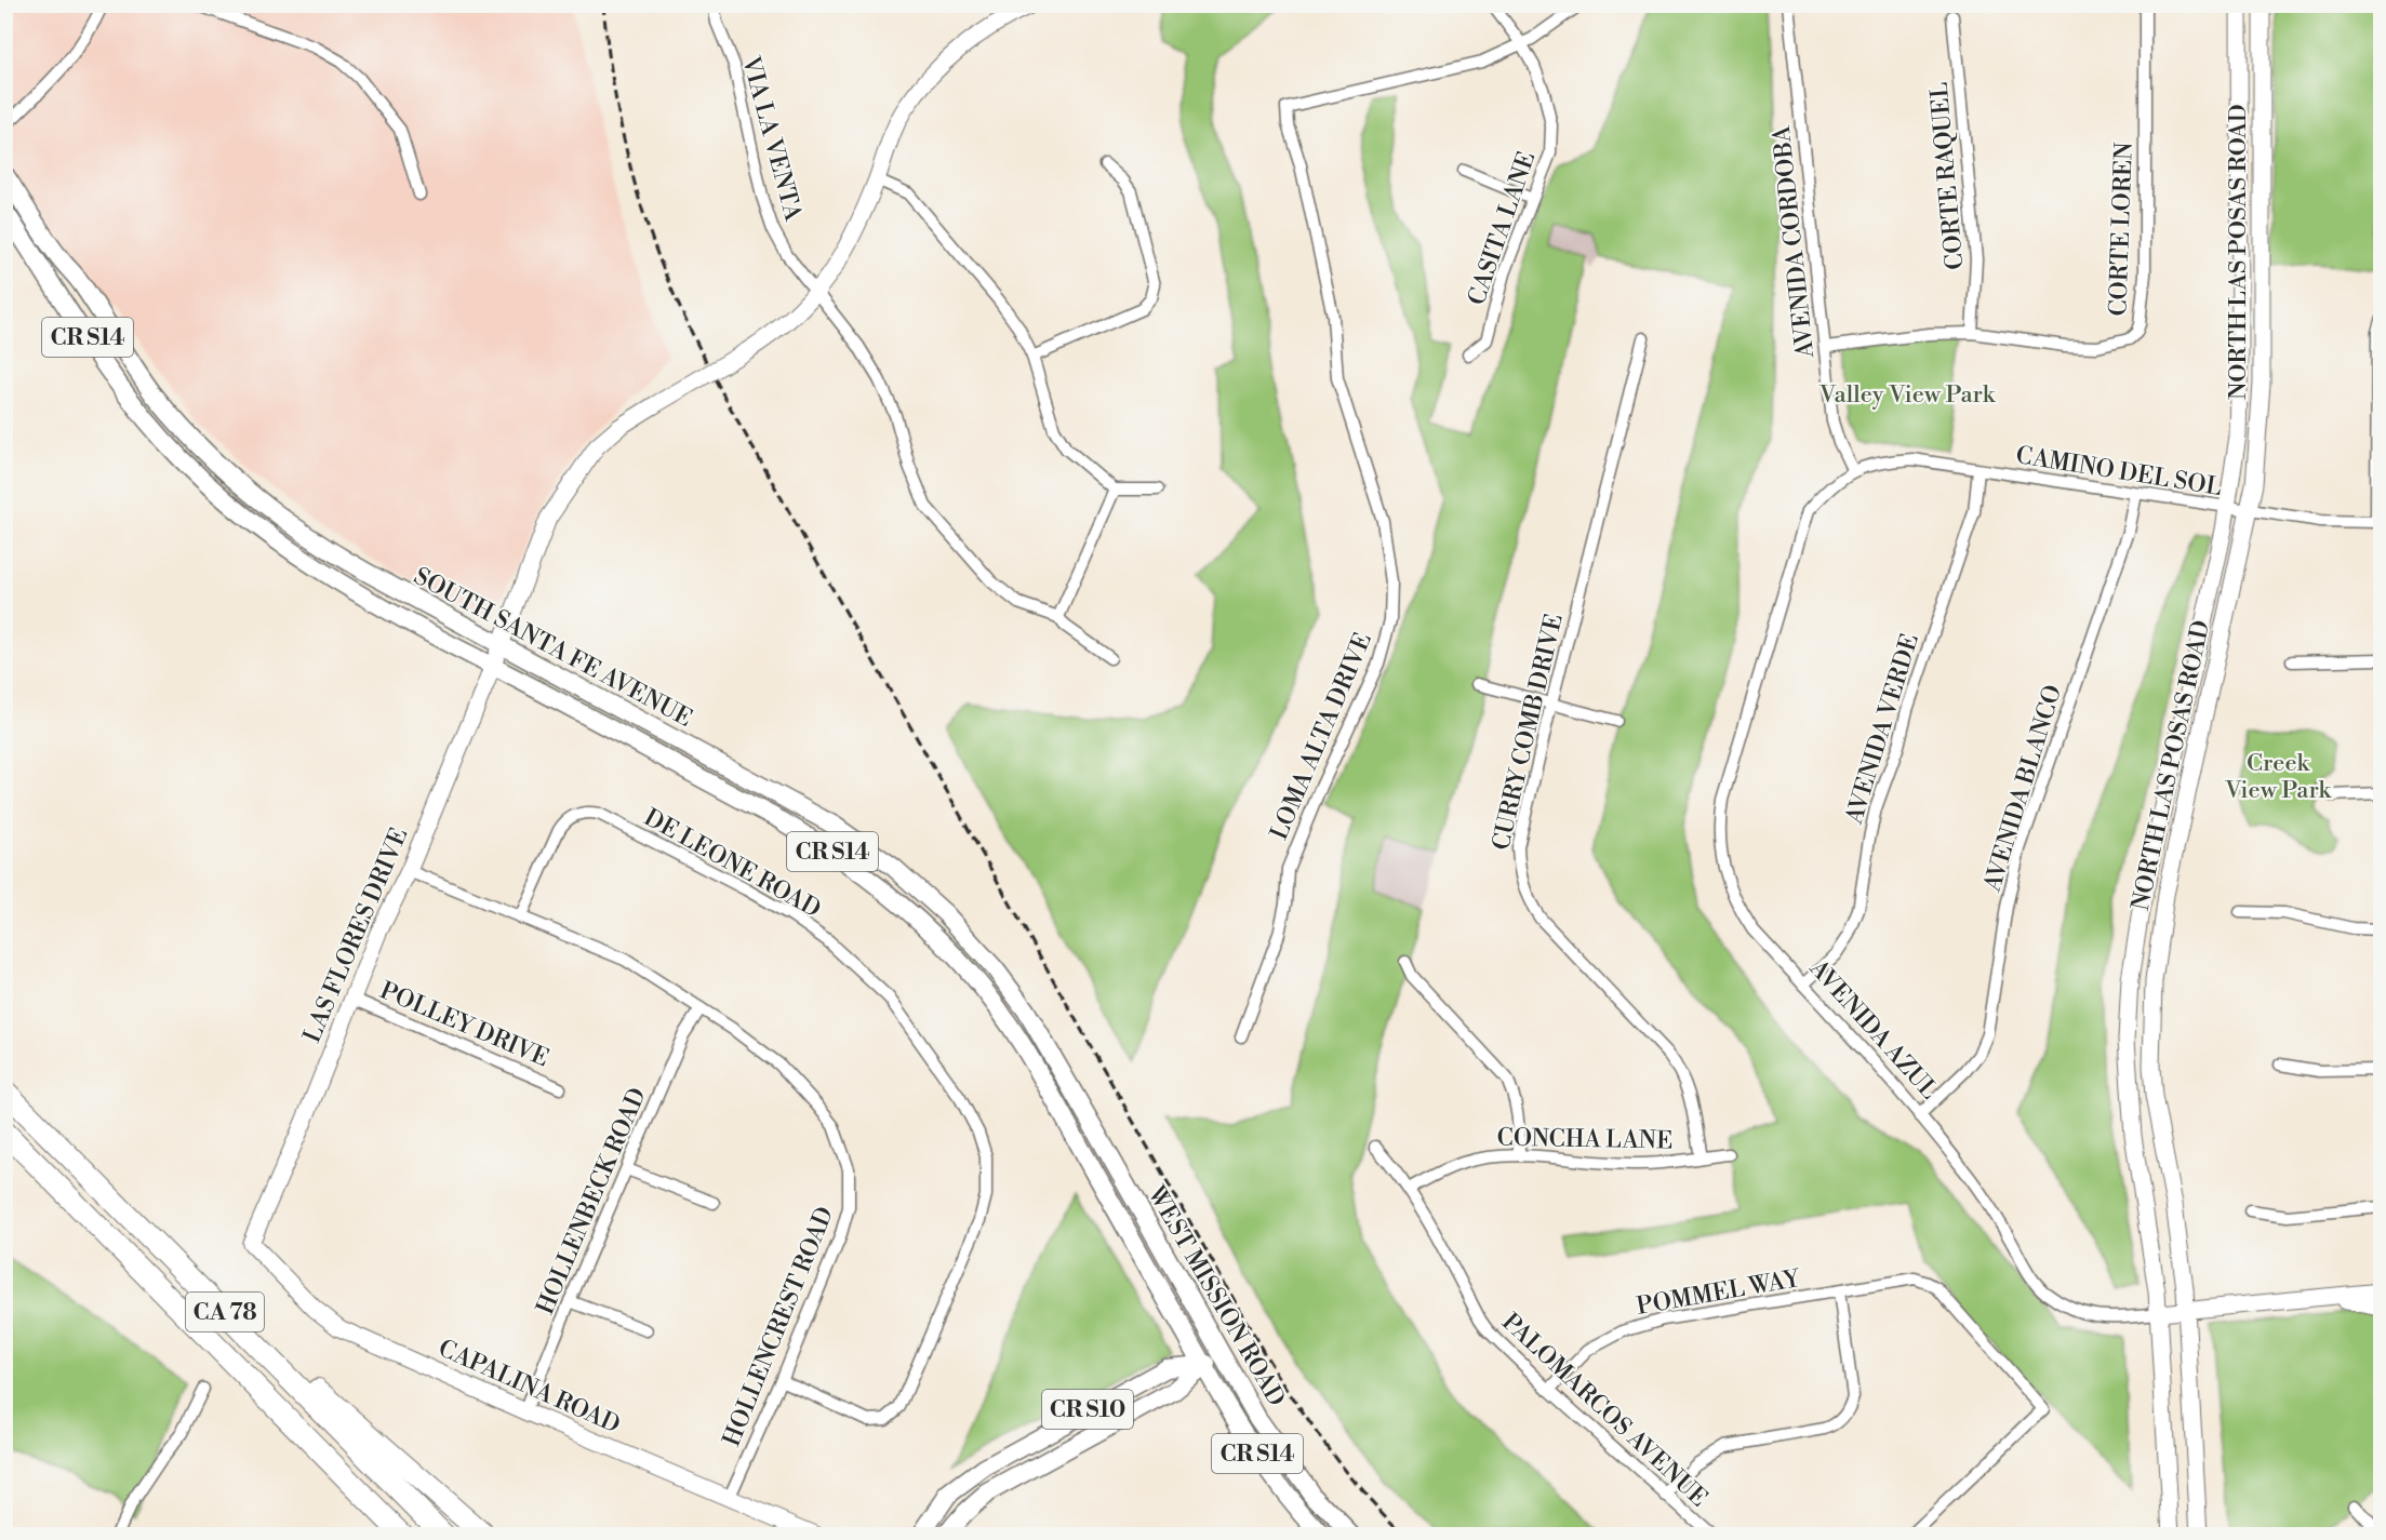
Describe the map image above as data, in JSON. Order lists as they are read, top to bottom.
{
  "streets": {
    "highway": ["CA 78"],
    "main road": [
      "NORTH LAS POSAS ROAD",
      "CR S14",
      "SOUTH SANTA FE AVENUE",
      "LAS FLORES DRIVE",
      "AVENIDA AZUL",
      "WEST MISSION ROAD",
      "CAPALINA ROAD",
      "CR S10"
    ],
    "street": [
      "VIA LA VENTA",
      "CORTE RAQUEL",
      "CASITA LANE",
      "CORTE LOREN",
      "AVENIDA CORDOBA",
      "CAMINO DEL SOL",
      "AVENIDA VERDE",
      "CURRY COMB DRIVE",
      "LOMA ALTA DRIVE",
      "AVENIDA BLANCO",
      "DE LEONE ROAD",
      "POLLEY DRIVE",
      "CONCHA LANE",
      "HOLLENBECK ROAD",
      "POMMEL WAY",
      "HOLLENCREST ROAD",
      "PALOMARCOS AVENUE"
    ]
  },
  "crossings": [
    ["VIA LA VENTA", "LAS FLORES DRIVE"],
    ["CORTE RAQUEL", "CORTE LOREN"],
    ["CASITA LANE", "LOMA ALTA DRIVE"],
    ["CORTE LOREN", "AVENIDA CORDOBA"],
    ["AVENIDA CORDOBA", "CAMINO DEL SOL"],
    ["AVENIDA CORDOBA", "AVENIDA AZUL"],
    ["NORTH LAS POSAS ROAD", "CAMINO DEL SOL"],
    ["NORTH LAS POSAS ROAD", "AVENIDA AZUL"],
    ["CAMINO DEL SOL", "AVENIDA VERDE"],
    ["CAMINO DEL SOL", "AVENIDA BLANCO"],
    ["CAMINO DEL SOL", "AVENIDA AZUL"],
    ["SOUTH SANTA FE AVENUE", "LAS FLORES DRIVE"],
    ["SOUTH SANTA FE AVENUE", "WEST MISSION ROAD"],
    ["AVENIDA VERDE", "AVENIDA AZUL"],
    ["CURRY COMB DRIVE", "CONCHA LANE"],
    ["AVENIDA BLANCO", "AVENIDA AZUL"],
    ["DE LEONE ROAD", "HOLLENCREST ROAD"],
    ["LAS FLORES DRIVE", "POLLEY DRIVE"],
    ["LAS FLORES DRIVE", "HOLLENCREST ROAD"],
    ["LAS FLORES DRIVE", "CAPALINA ROAD"],
    ["CONCHA LANE", "PALOMARCOS AVENUE"],
    ["HOLLENBECK ROAD", "HOLLENCREST ROAD"],
    ["HOLLENBECK ROAD", "CAPALINA ROAD"],
    ["POMMEL WAY", "PALOMARCOS AVENUE"],
    ["WEST MISSION ROAD", "CR S10"],
    ["HOLLENCREST ROAD", "CAPALINA ROAD"]
  ],
  "parks": ["Valley View Park", "Creek View Park"]
}
